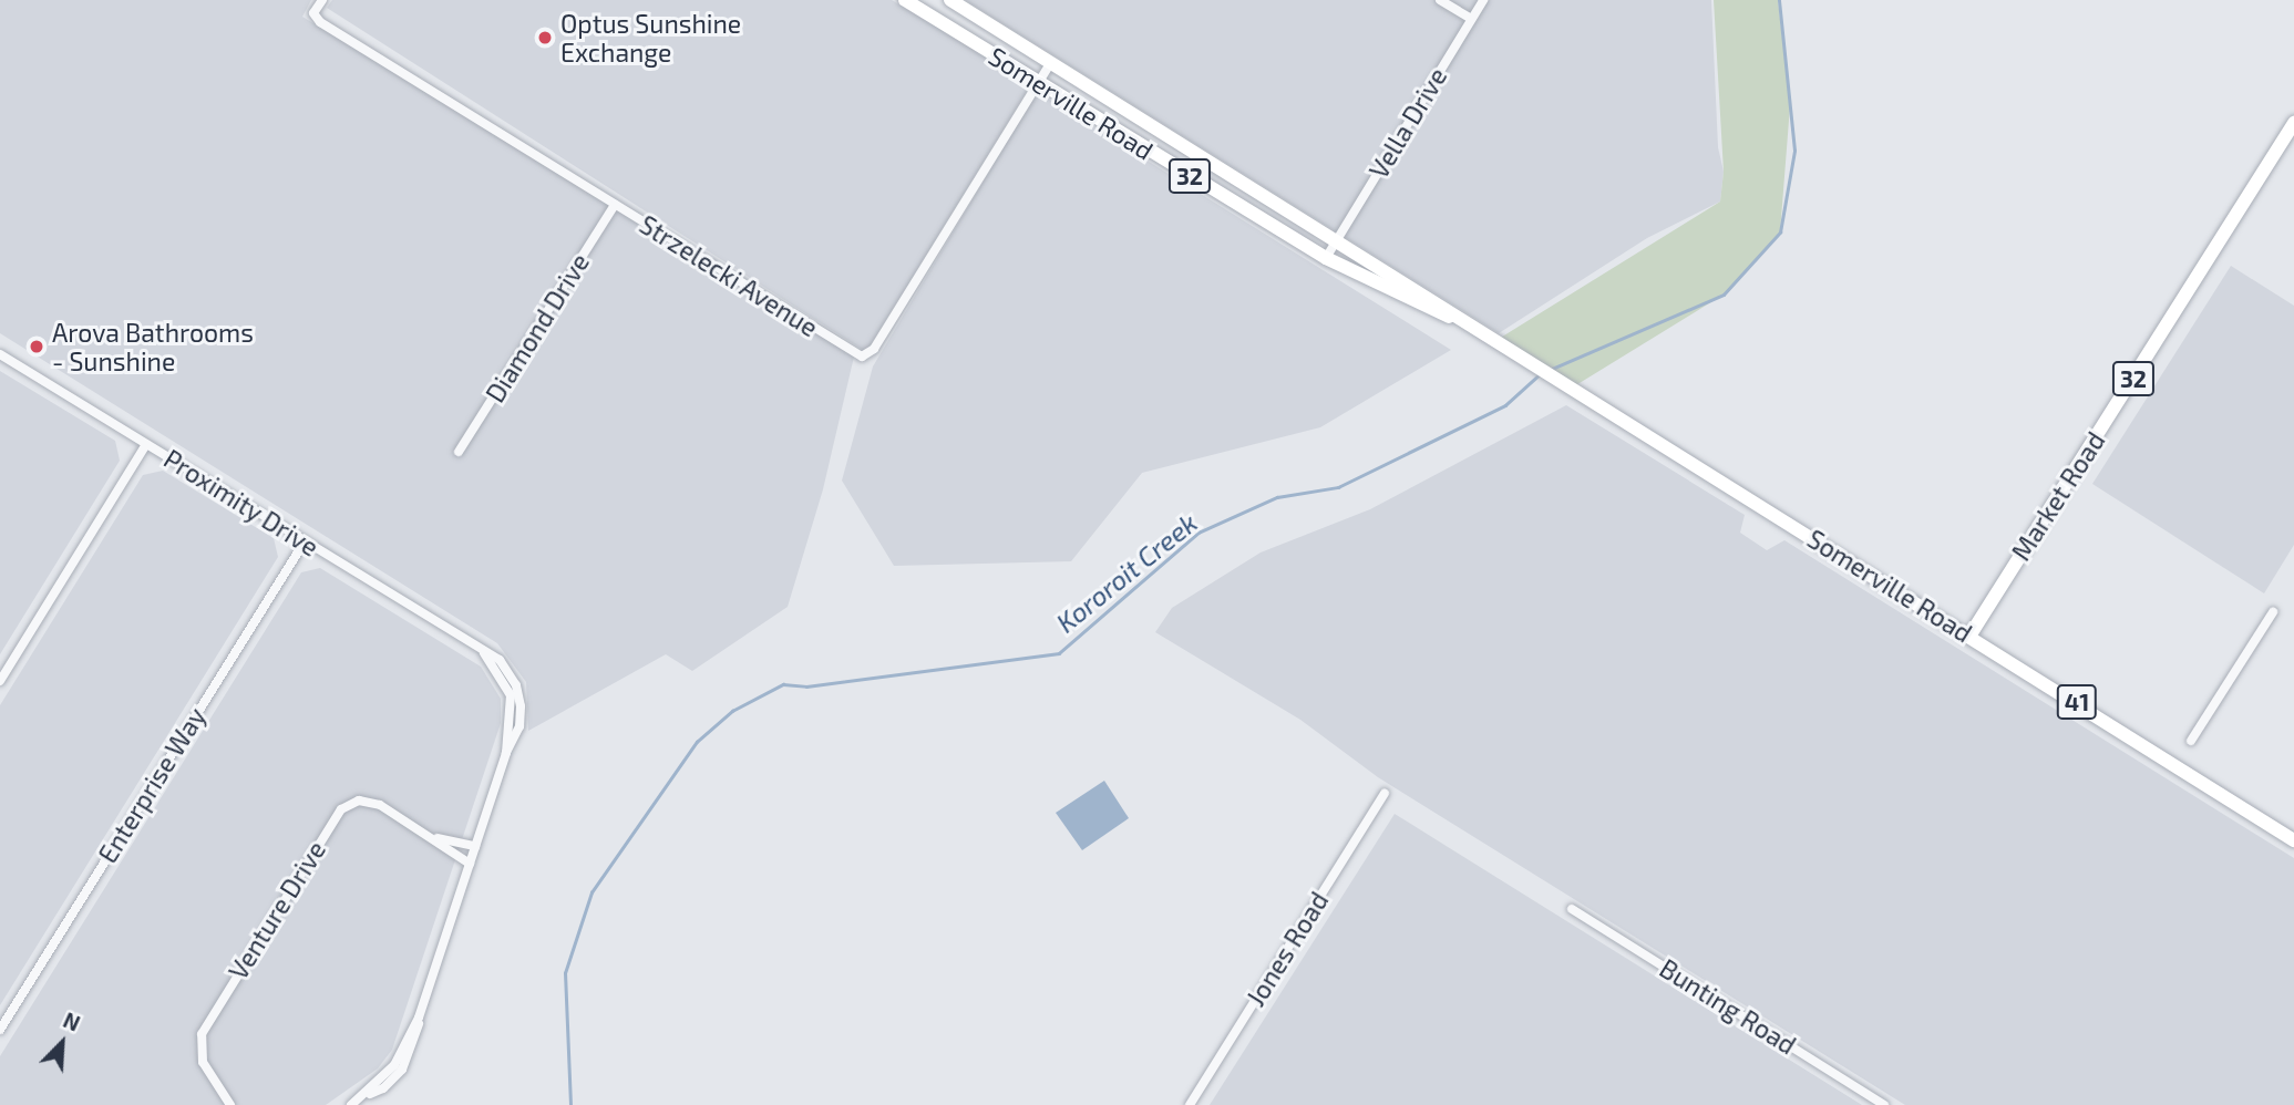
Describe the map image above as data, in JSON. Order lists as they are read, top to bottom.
{
  "streets": {
    "main road": [
      "Somerville Road",
      "32",
      "Market Road",
      "41"
    ],
    "street": [
      "Vella Drive",
      "Strzelecki Avenue",
      "Diamond Drive",
      "Proximity Drive",
      "Enterprise Way",
      "Venture Drive",
      "Jones Road",
      "Bunting Road"
    ]
  },
  "crossings": [
    ["Somerville Road", "Vella Drive"],
    ["Somerville Road", "Strzelecki Avenue"],
    ["Somerville Road", "Market Road"],
    ["Strzelecki Avenue", "Diamond Drive"],
    ["Proximity Drive", "Enterprise Way"],
    ["Proximity Drive", "Venture Drive"]
  ],
  "water": ["Kororoit Creek"],
  "places": ["Optus Sunshine Exchange", "Arova Bathrooms - Sunshine"],
  "north": "top right"
}
